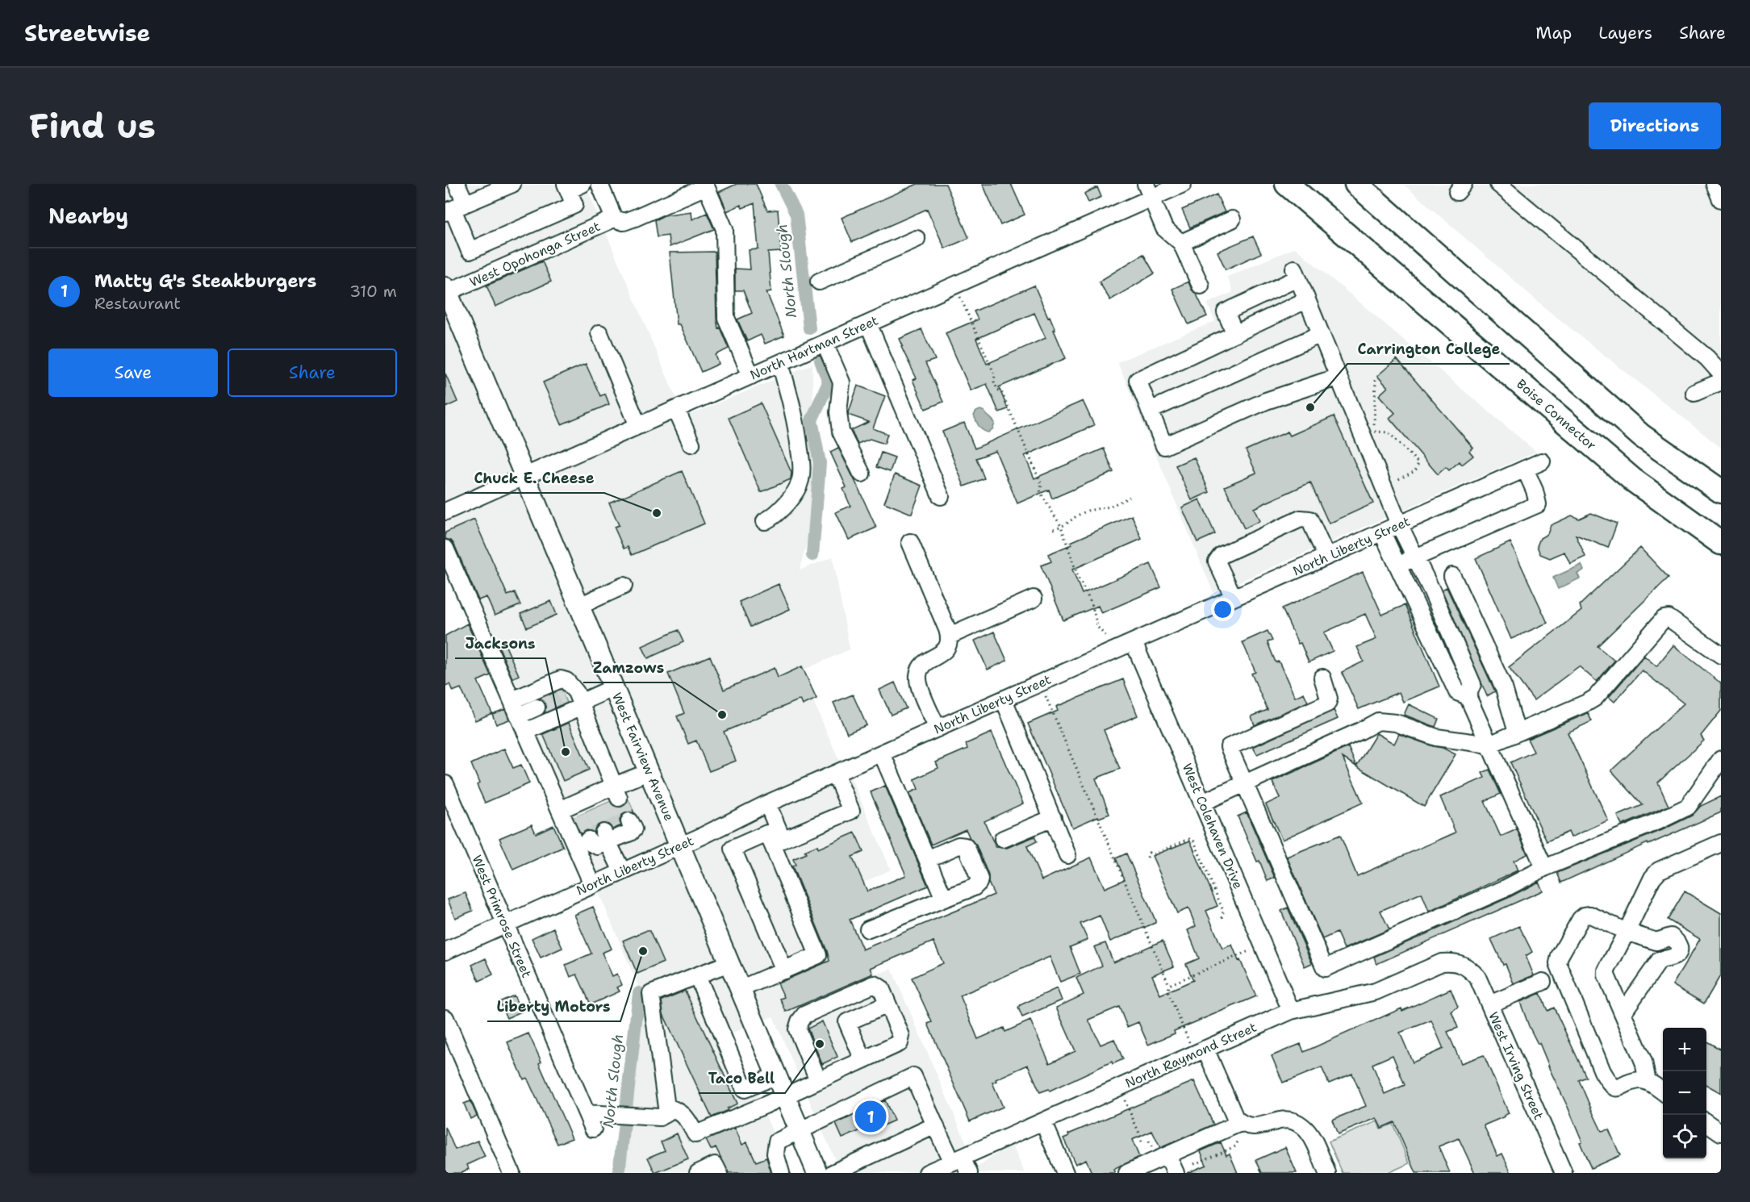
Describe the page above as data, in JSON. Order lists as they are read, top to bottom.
{
  "streets": {
    "highway": ["Boise Connector"],
    "main road": ["West Fairview Avenue"],
    "street": [
      "West Opohonga Street",
      "North Hartman Street",
      "North Liberty Street",
      "West Colehaven Drive",
      "West Primrose Street",
      "North Raymond Street",
      "West Irving Street"
    ]
  },
  "crossings": [
    ["West Opohonga Street", "West Fairview Avenue"],
    ["North Hartman Street", "West Fairview Avenue"],
    ["North Liberty Street", "West Fairview Avenue"],
    ["North Liberty Street", "West Colehaven Drive"],
    ["North Liberty Street", "West Primrose Street"],
    ["West Colehaven Drive", "North Raymond Street"],
    ["North Raymond Street", "West Irving Street"]
  ],
  "water": ["North Slough"],
  "places": [
    "Carrington College",
    "Chuck E. Cheese",
    "Zamzows",
    "Jacksons",
    "Liberty Motors",
    "Taco Bell"
  ],
  "page": {
    "header": "Streetwise",
    "nav": ["Map", "Layers", "Share"],
    "buttons": [
      "Directions",
      ["Save", "Share"]
    ],
    "title": "Find us",
    "heading": "Nearby",
    "list": [
      {
        "mark": "1",
        "name": "Matty G's Steakburgers",
        "note": "Restaurant",
        "value": "310 m"
      }
    ],
    "map_buttons": ["+", "−"],
    "pins": "1"
  }
}
